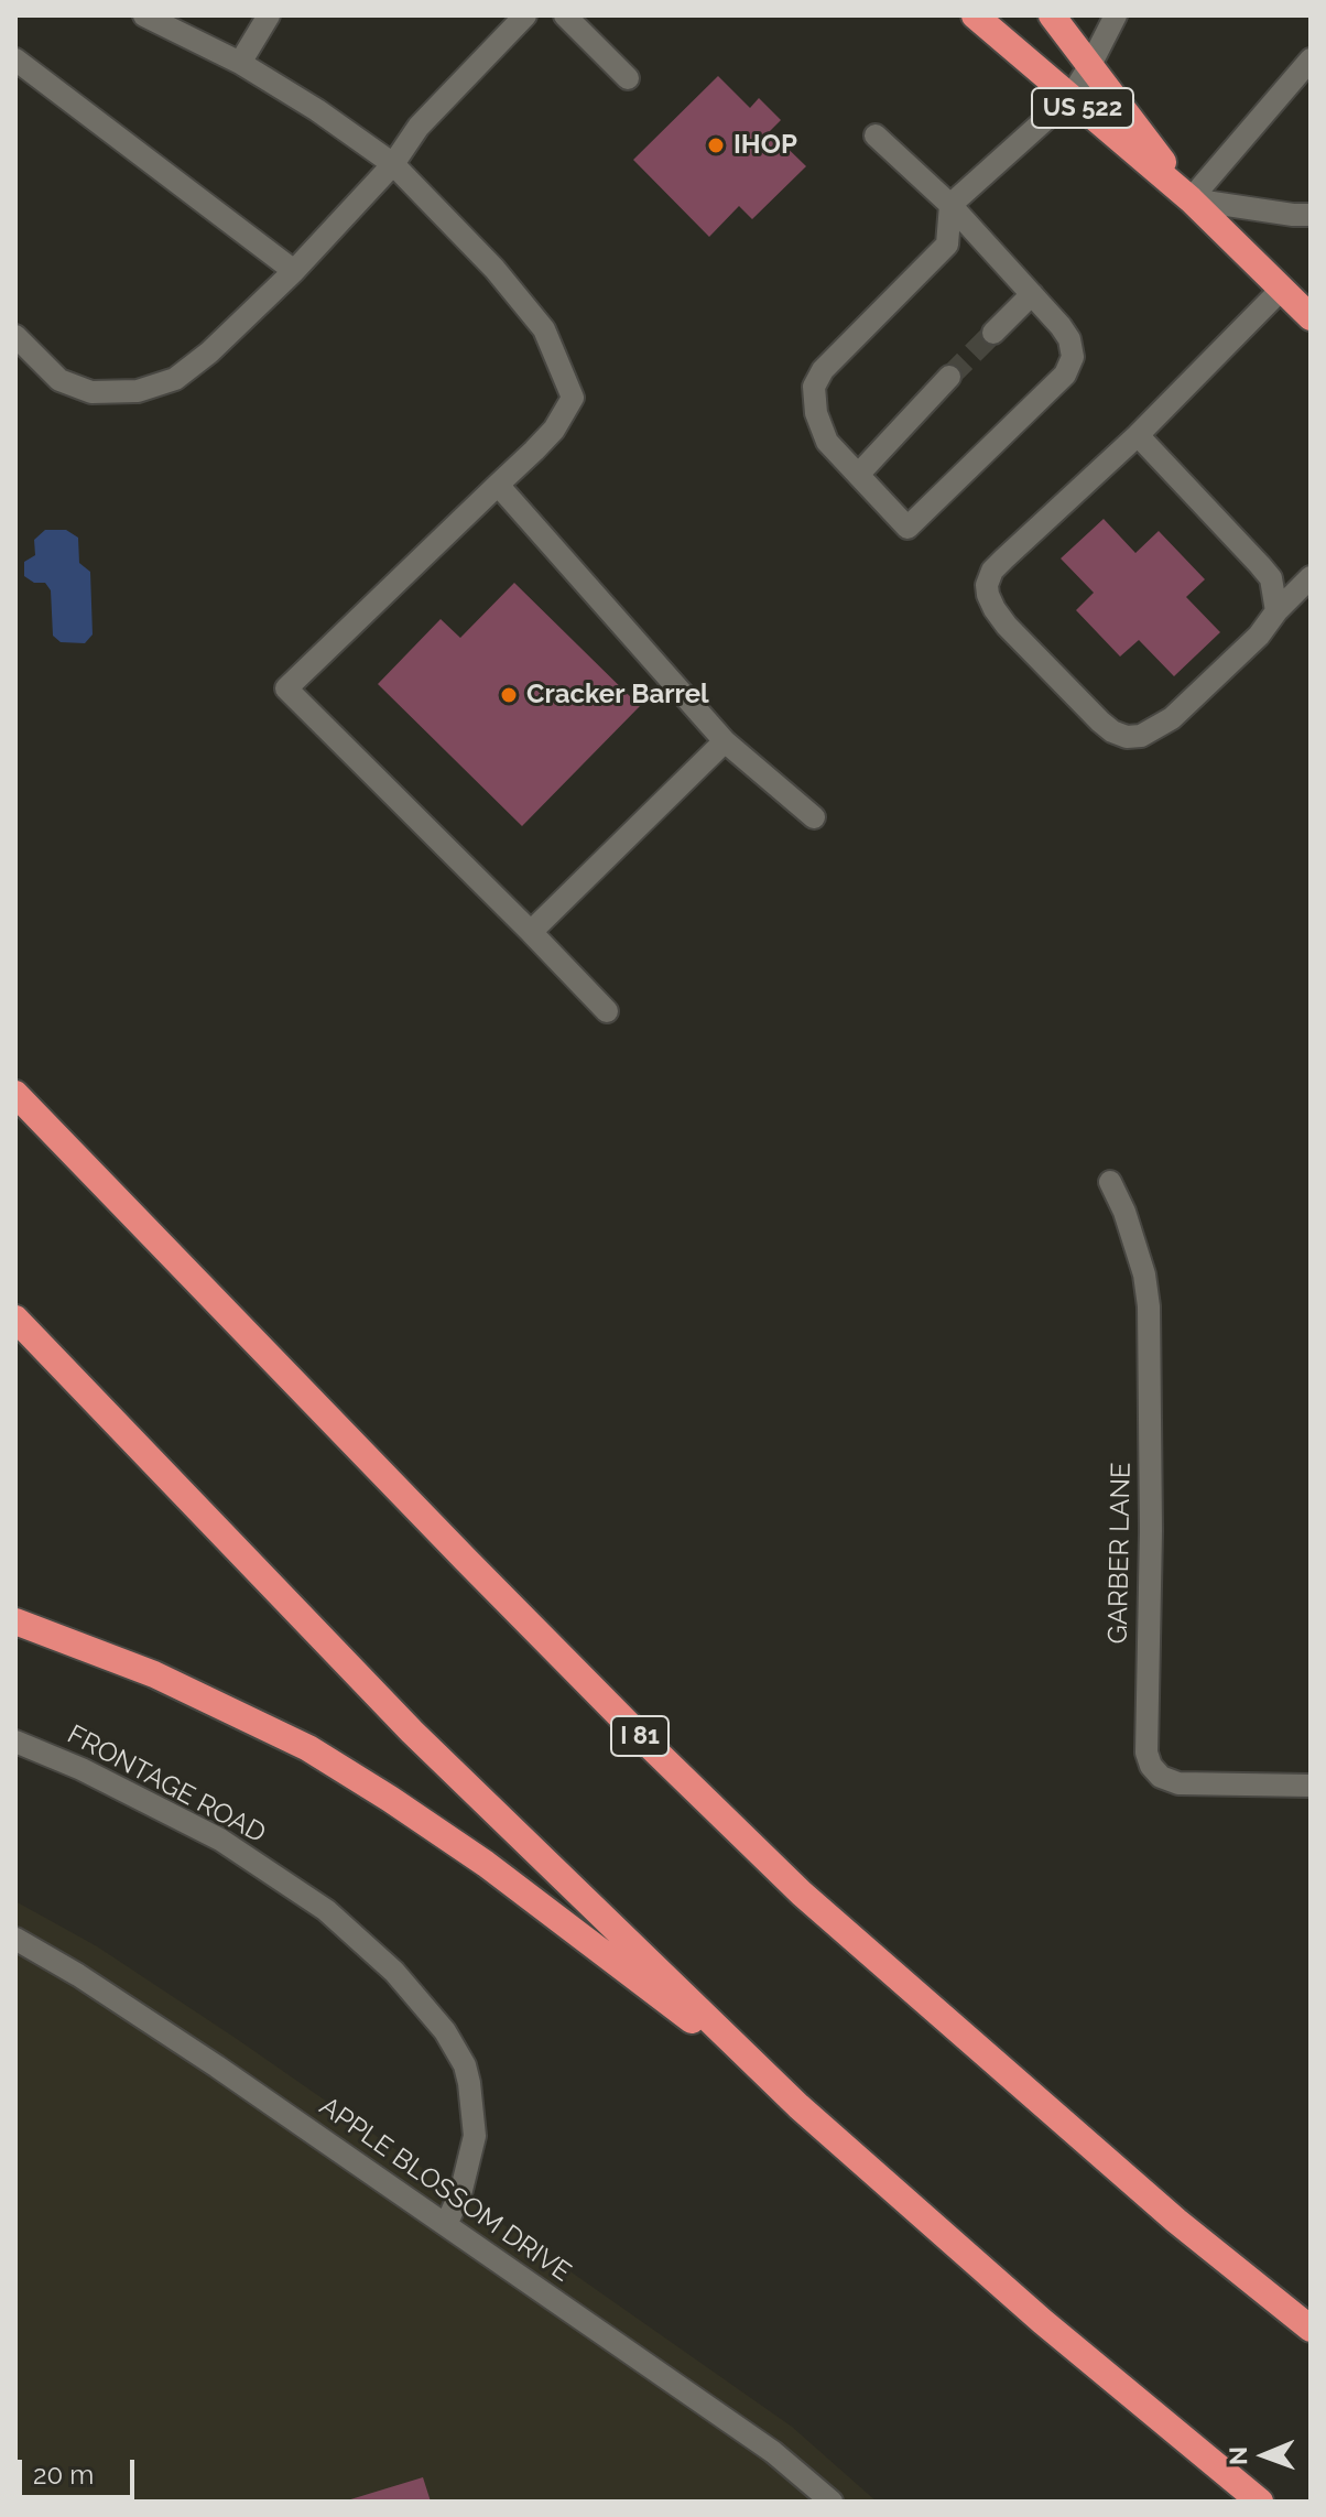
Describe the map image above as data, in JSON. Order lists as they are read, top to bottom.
{
  "streets": {
    "highway": ["US 522", "I 81"],
    "street": ["GARBER LANE", "FRONTAGE ROAD", "APPLE BLOSSOM DRIVE"]
  },
  "crossings": [
    ["FRONTAGE ROAD", "APPLE BLOSSOM DRIVE"]
  ],
  "places": ["IHOP", "Cracker Barrel"],
  "scale_bar": "20 m",
  "north": "left"
}
